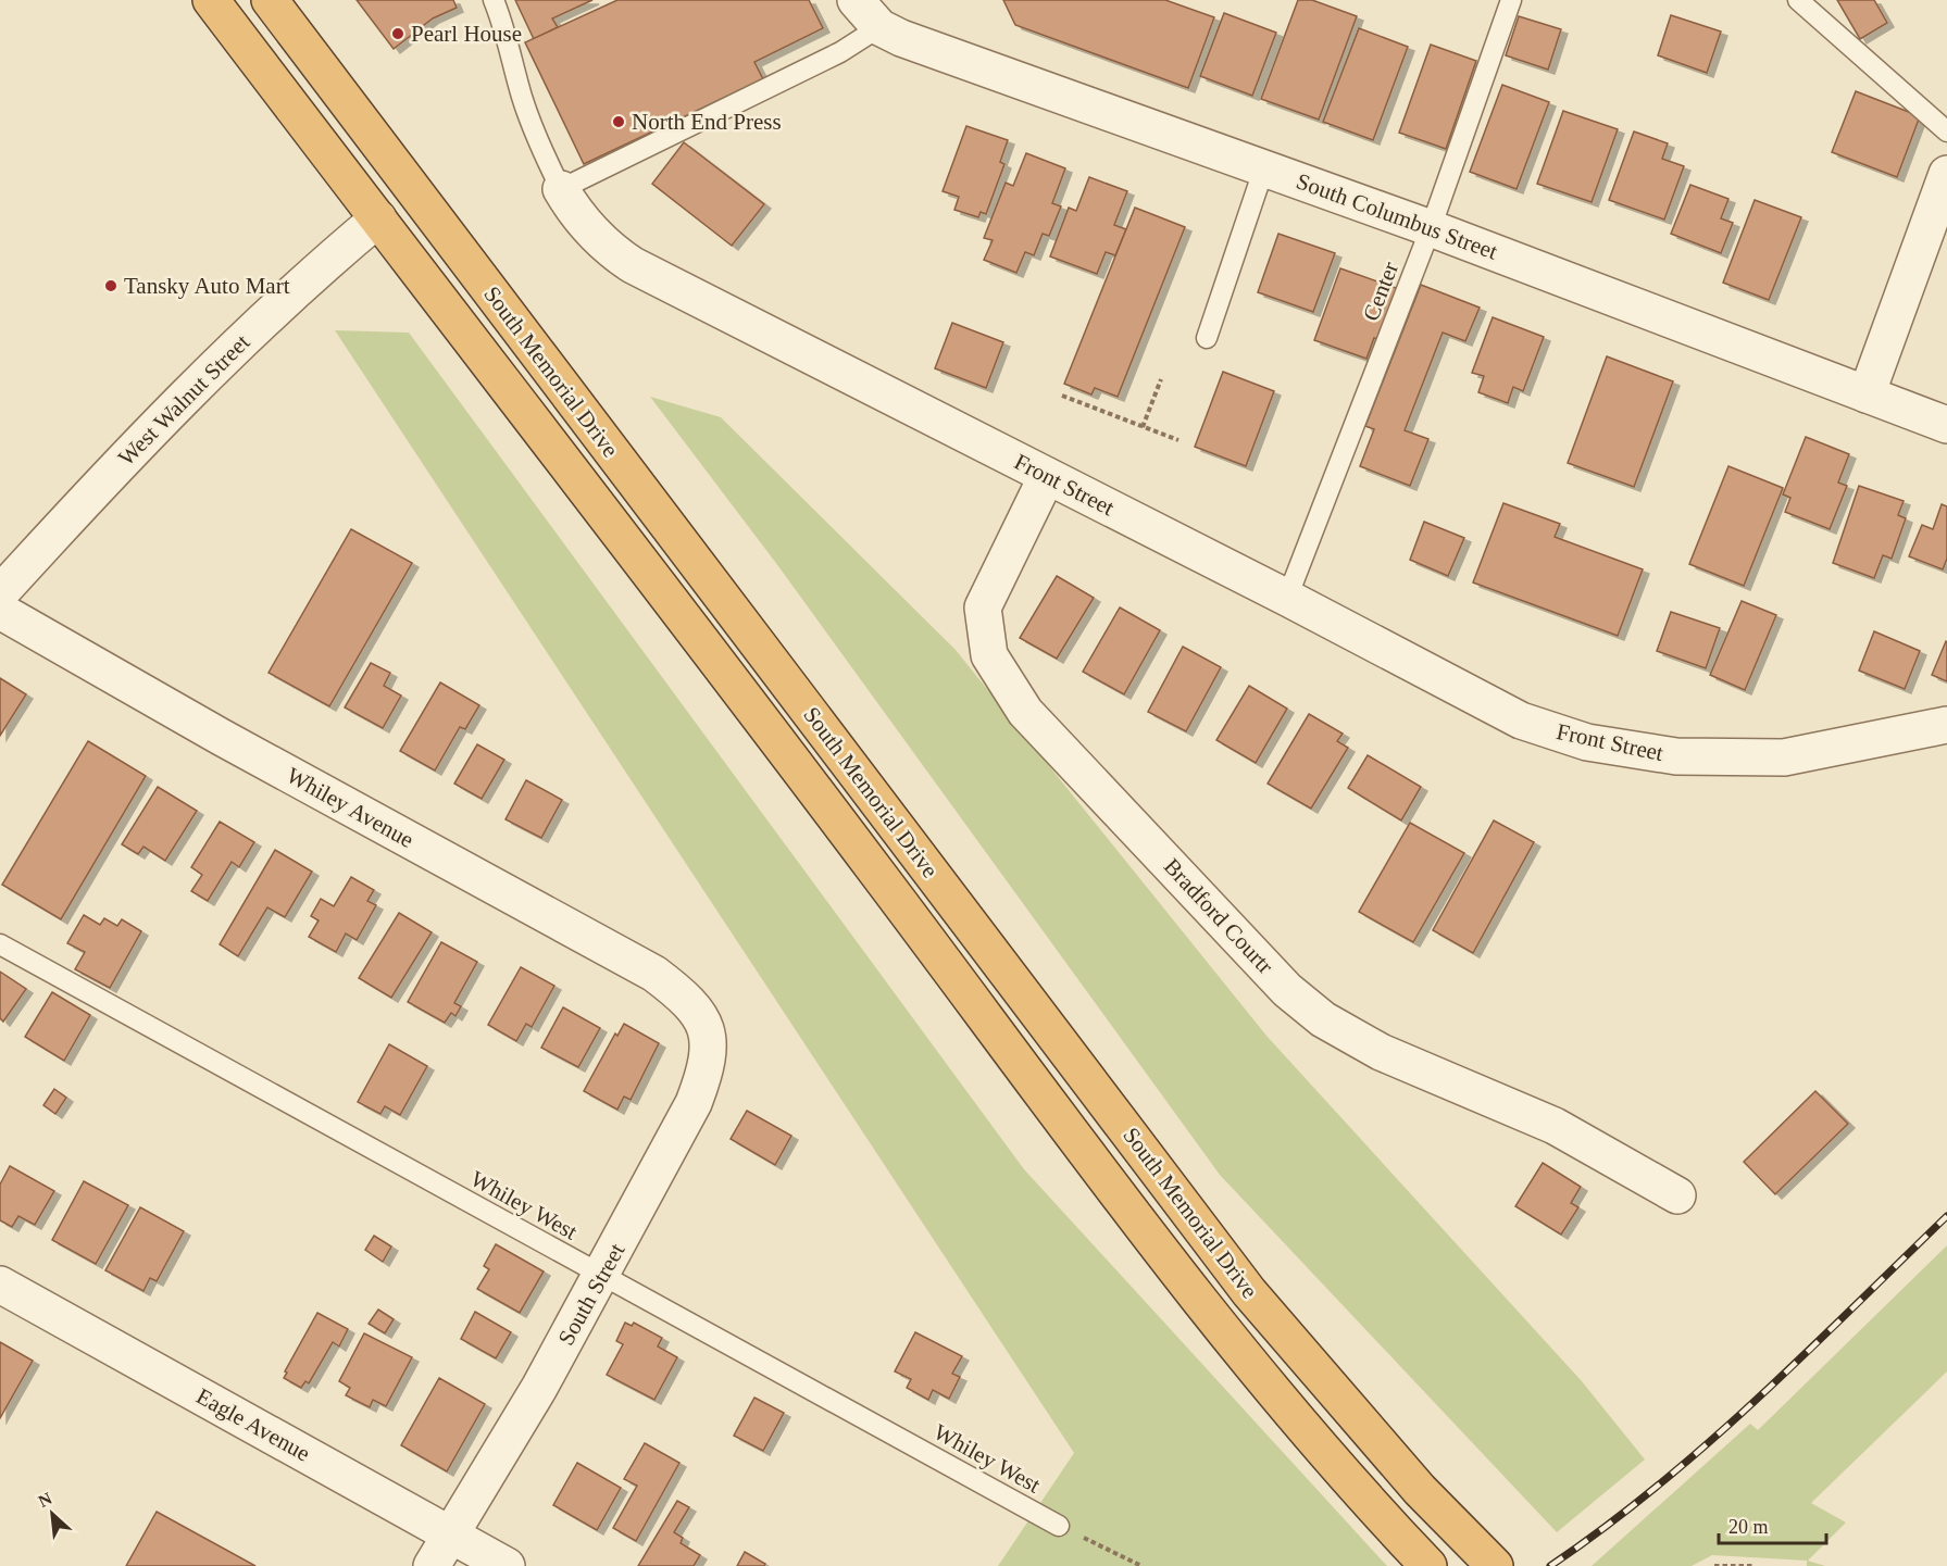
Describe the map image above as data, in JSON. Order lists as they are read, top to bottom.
{
  "streets": {
    "highway": ["South Memorial Drive"],
    "street": [
      "South Columbus Street",
      "West Walnut Street",
      "Front Street",
      "Whiley Avenue",
      "Bradford Courtr",
      "South Street",
      "Eagle Avenue"
    ],
    "lane": ["Center", "Whiley West"]
  },
  "crossings": [
    ["South Columbus Street", "Center"],
    ["Center", "Front Street"],
    ["South Memorial Drive", "West Walnut Street"],
    ["Front Street", "Bradford Courtr"],
    ["Whiley Avenue", "South Street"],
    ["Whiley West", "South Street"],
    ["South Street", "Eagle Avenue"]
  ],
  "places": ["Pearl House", "North End Press", "Tansky Auto Mart"],
  "scale_bar": "20 m",
  "north": "top left"
}
